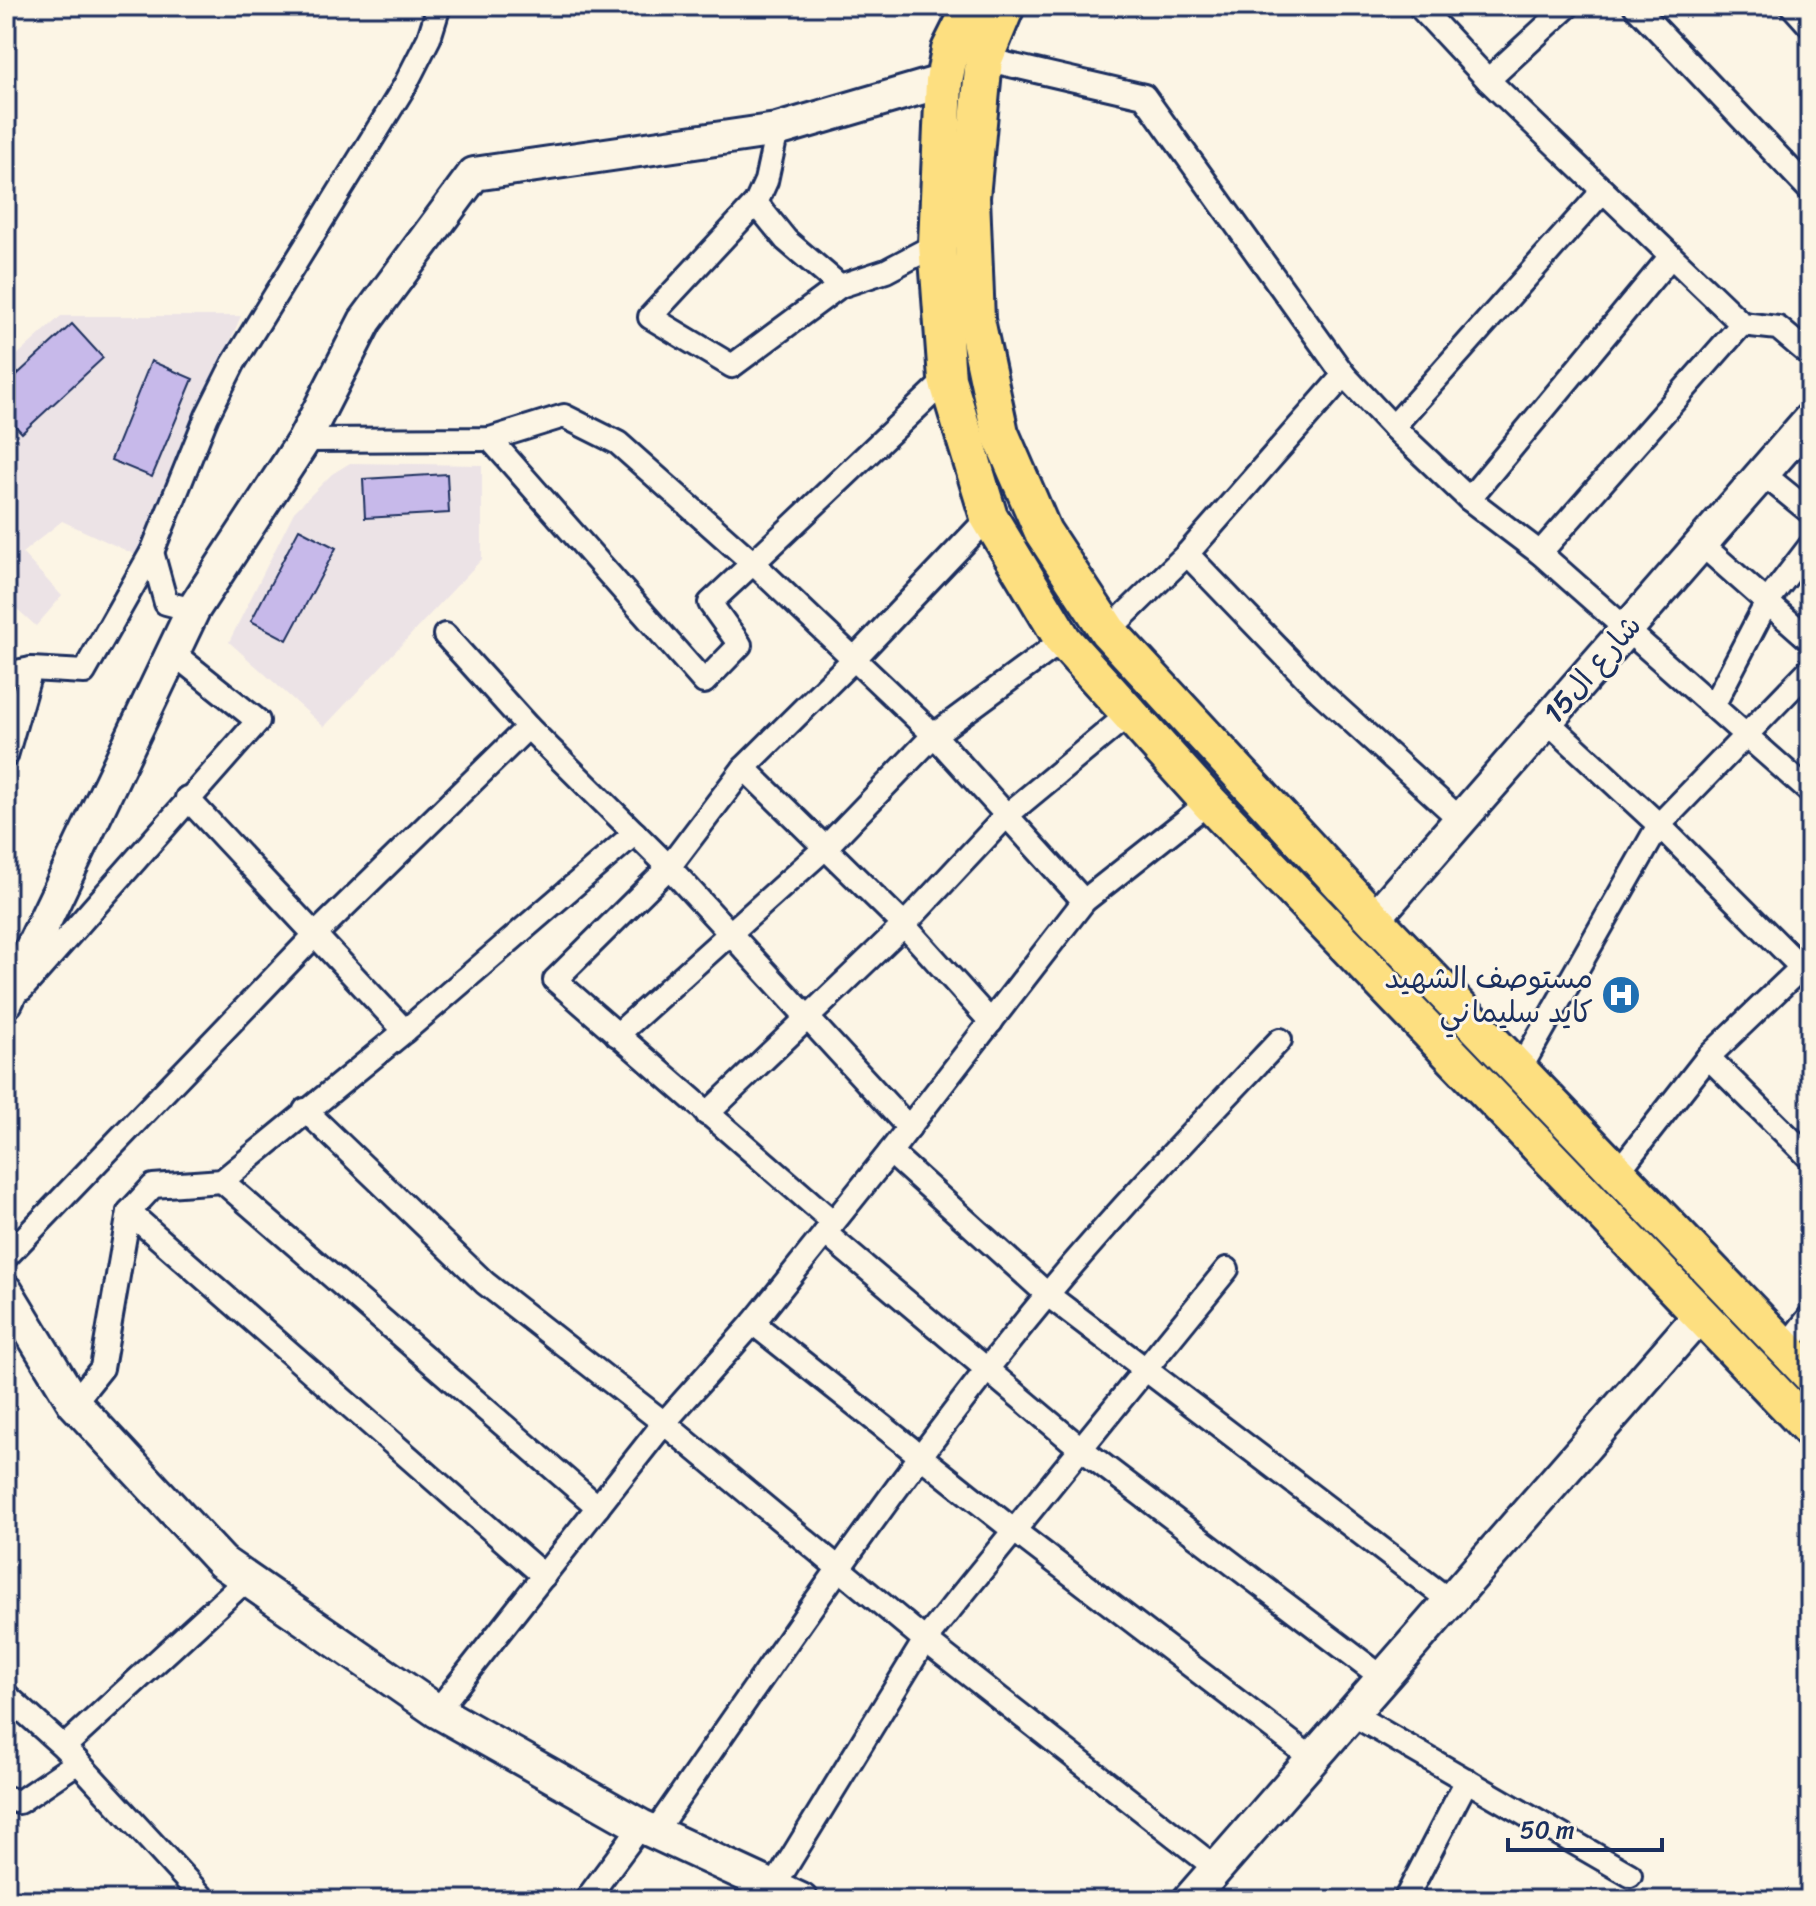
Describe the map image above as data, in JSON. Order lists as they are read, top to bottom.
{
  "streets": {
    "street": ["شارع ال15"]
  },
  "places": {
    "hospital": ["مستوصف الشهيد كايد سليماني"]
  },
  "scale_bar": "50 m"
}
